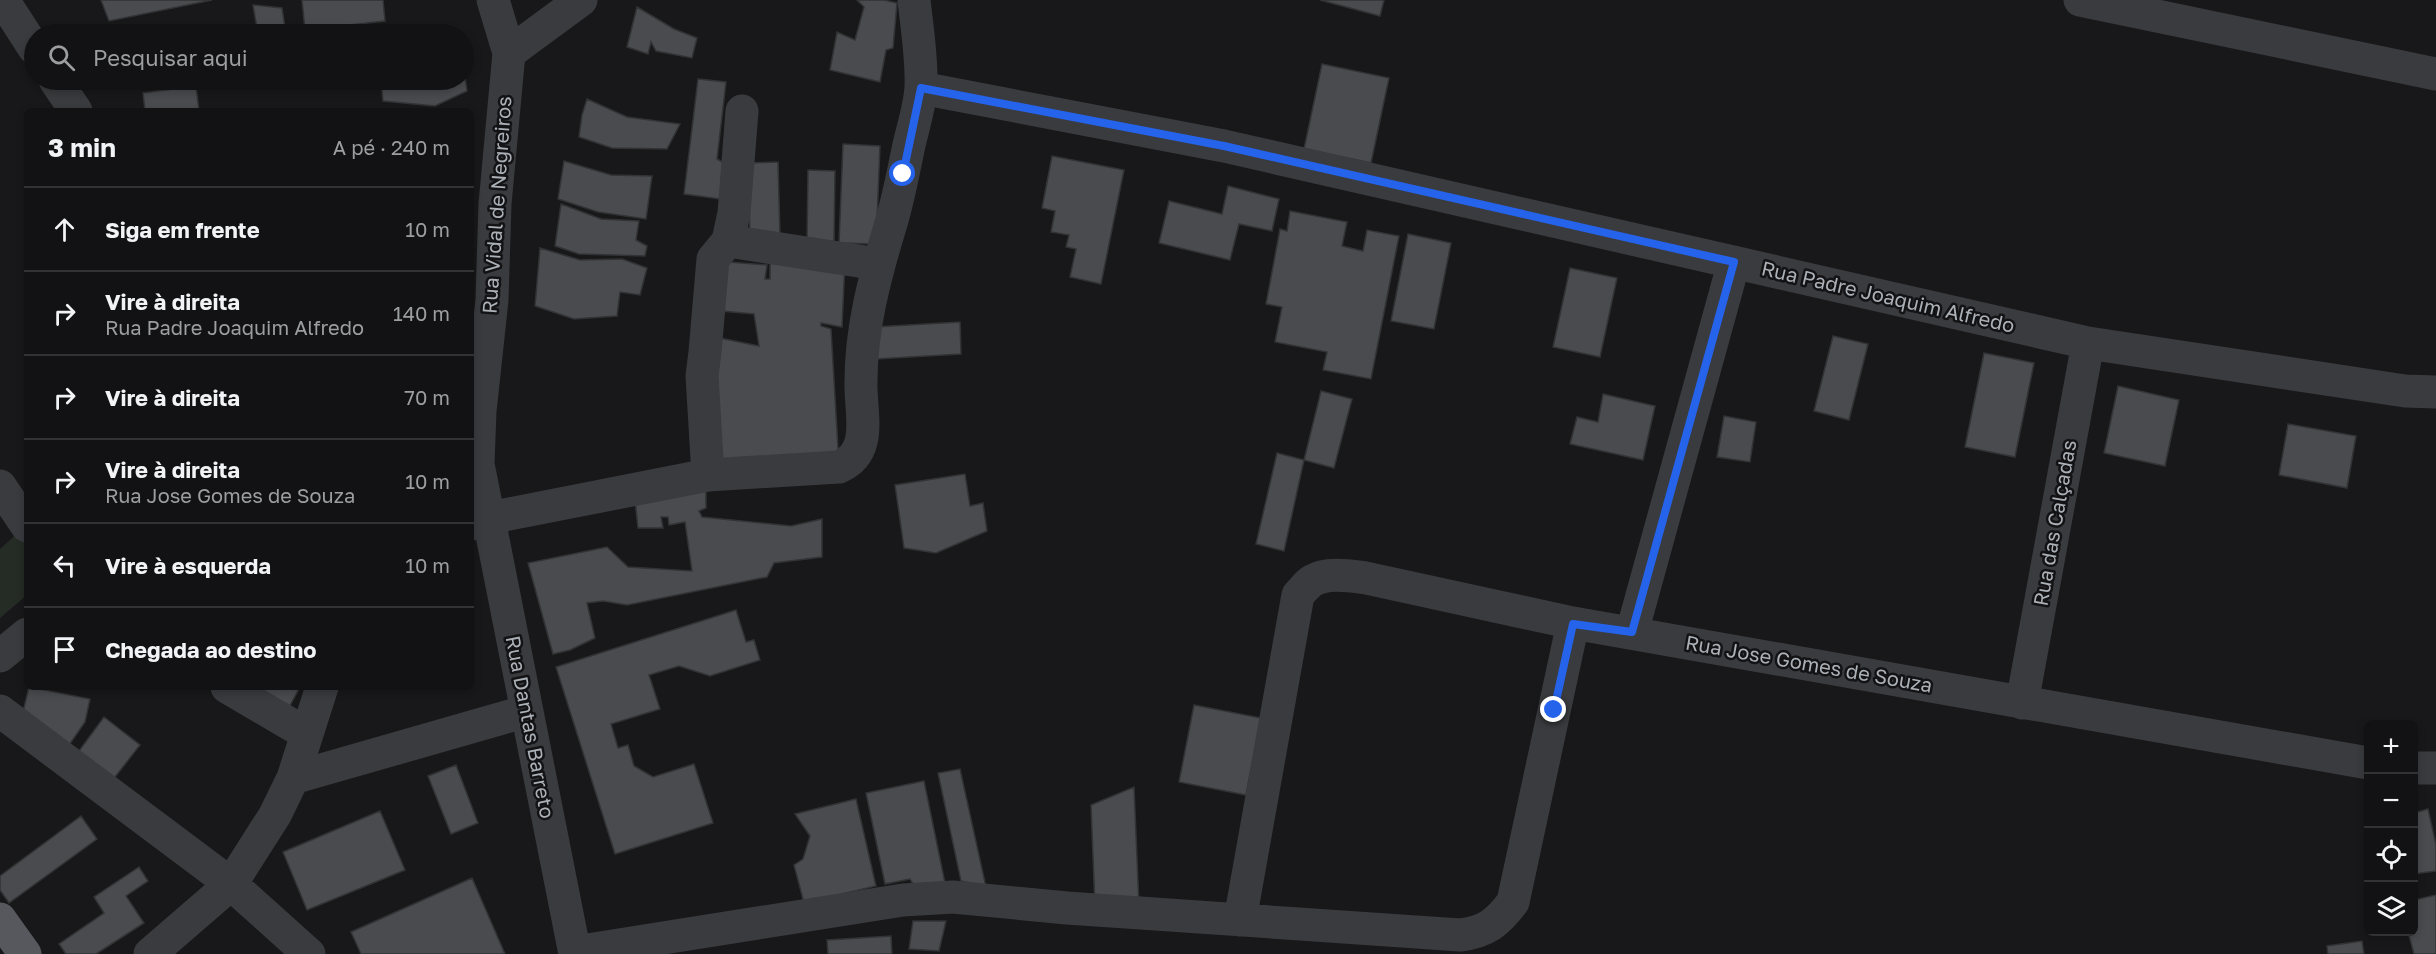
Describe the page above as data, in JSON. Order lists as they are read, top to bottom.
{
  "streets": {
    "street": [
      "Rua Vidal de Negreiros",
      "Rua Padre Joaquim Alfredo",
      "Rua das Calçadas",
      "Rua Jose Gomes de Souza",
      "Rua Dantas Barreto"
    ]
  },
  "crossings": [
    ["Rua Vidal de Negreiros", "Rua Dantas Barreto"],
    ["Rua Padre Joaquim Alfredo", "Rua das Calçadas"],
    ["Rua das Calçadas", "Rua Jose Gomes de Souza"]
  ],
  "page": {
    "search": "Pesquisar aqui",
    "heading": ["3 min", "A pé · 240 m"],
    "list": [
      ["Siga em frente", "10 m"],
      ["Vire à direita", "Rua Padre Joaquim Alfredo", "140 m"],
      ["Vire à direita", "70 m"],
      ["Vire à direita", "Rua Jose Gomes de Souza", "10 m"],
      ["Vire à esquerda", "10 m"],
      "Chegada ao destino"
    ],
    "map_buttons": ["+", "−"]
  }
}
